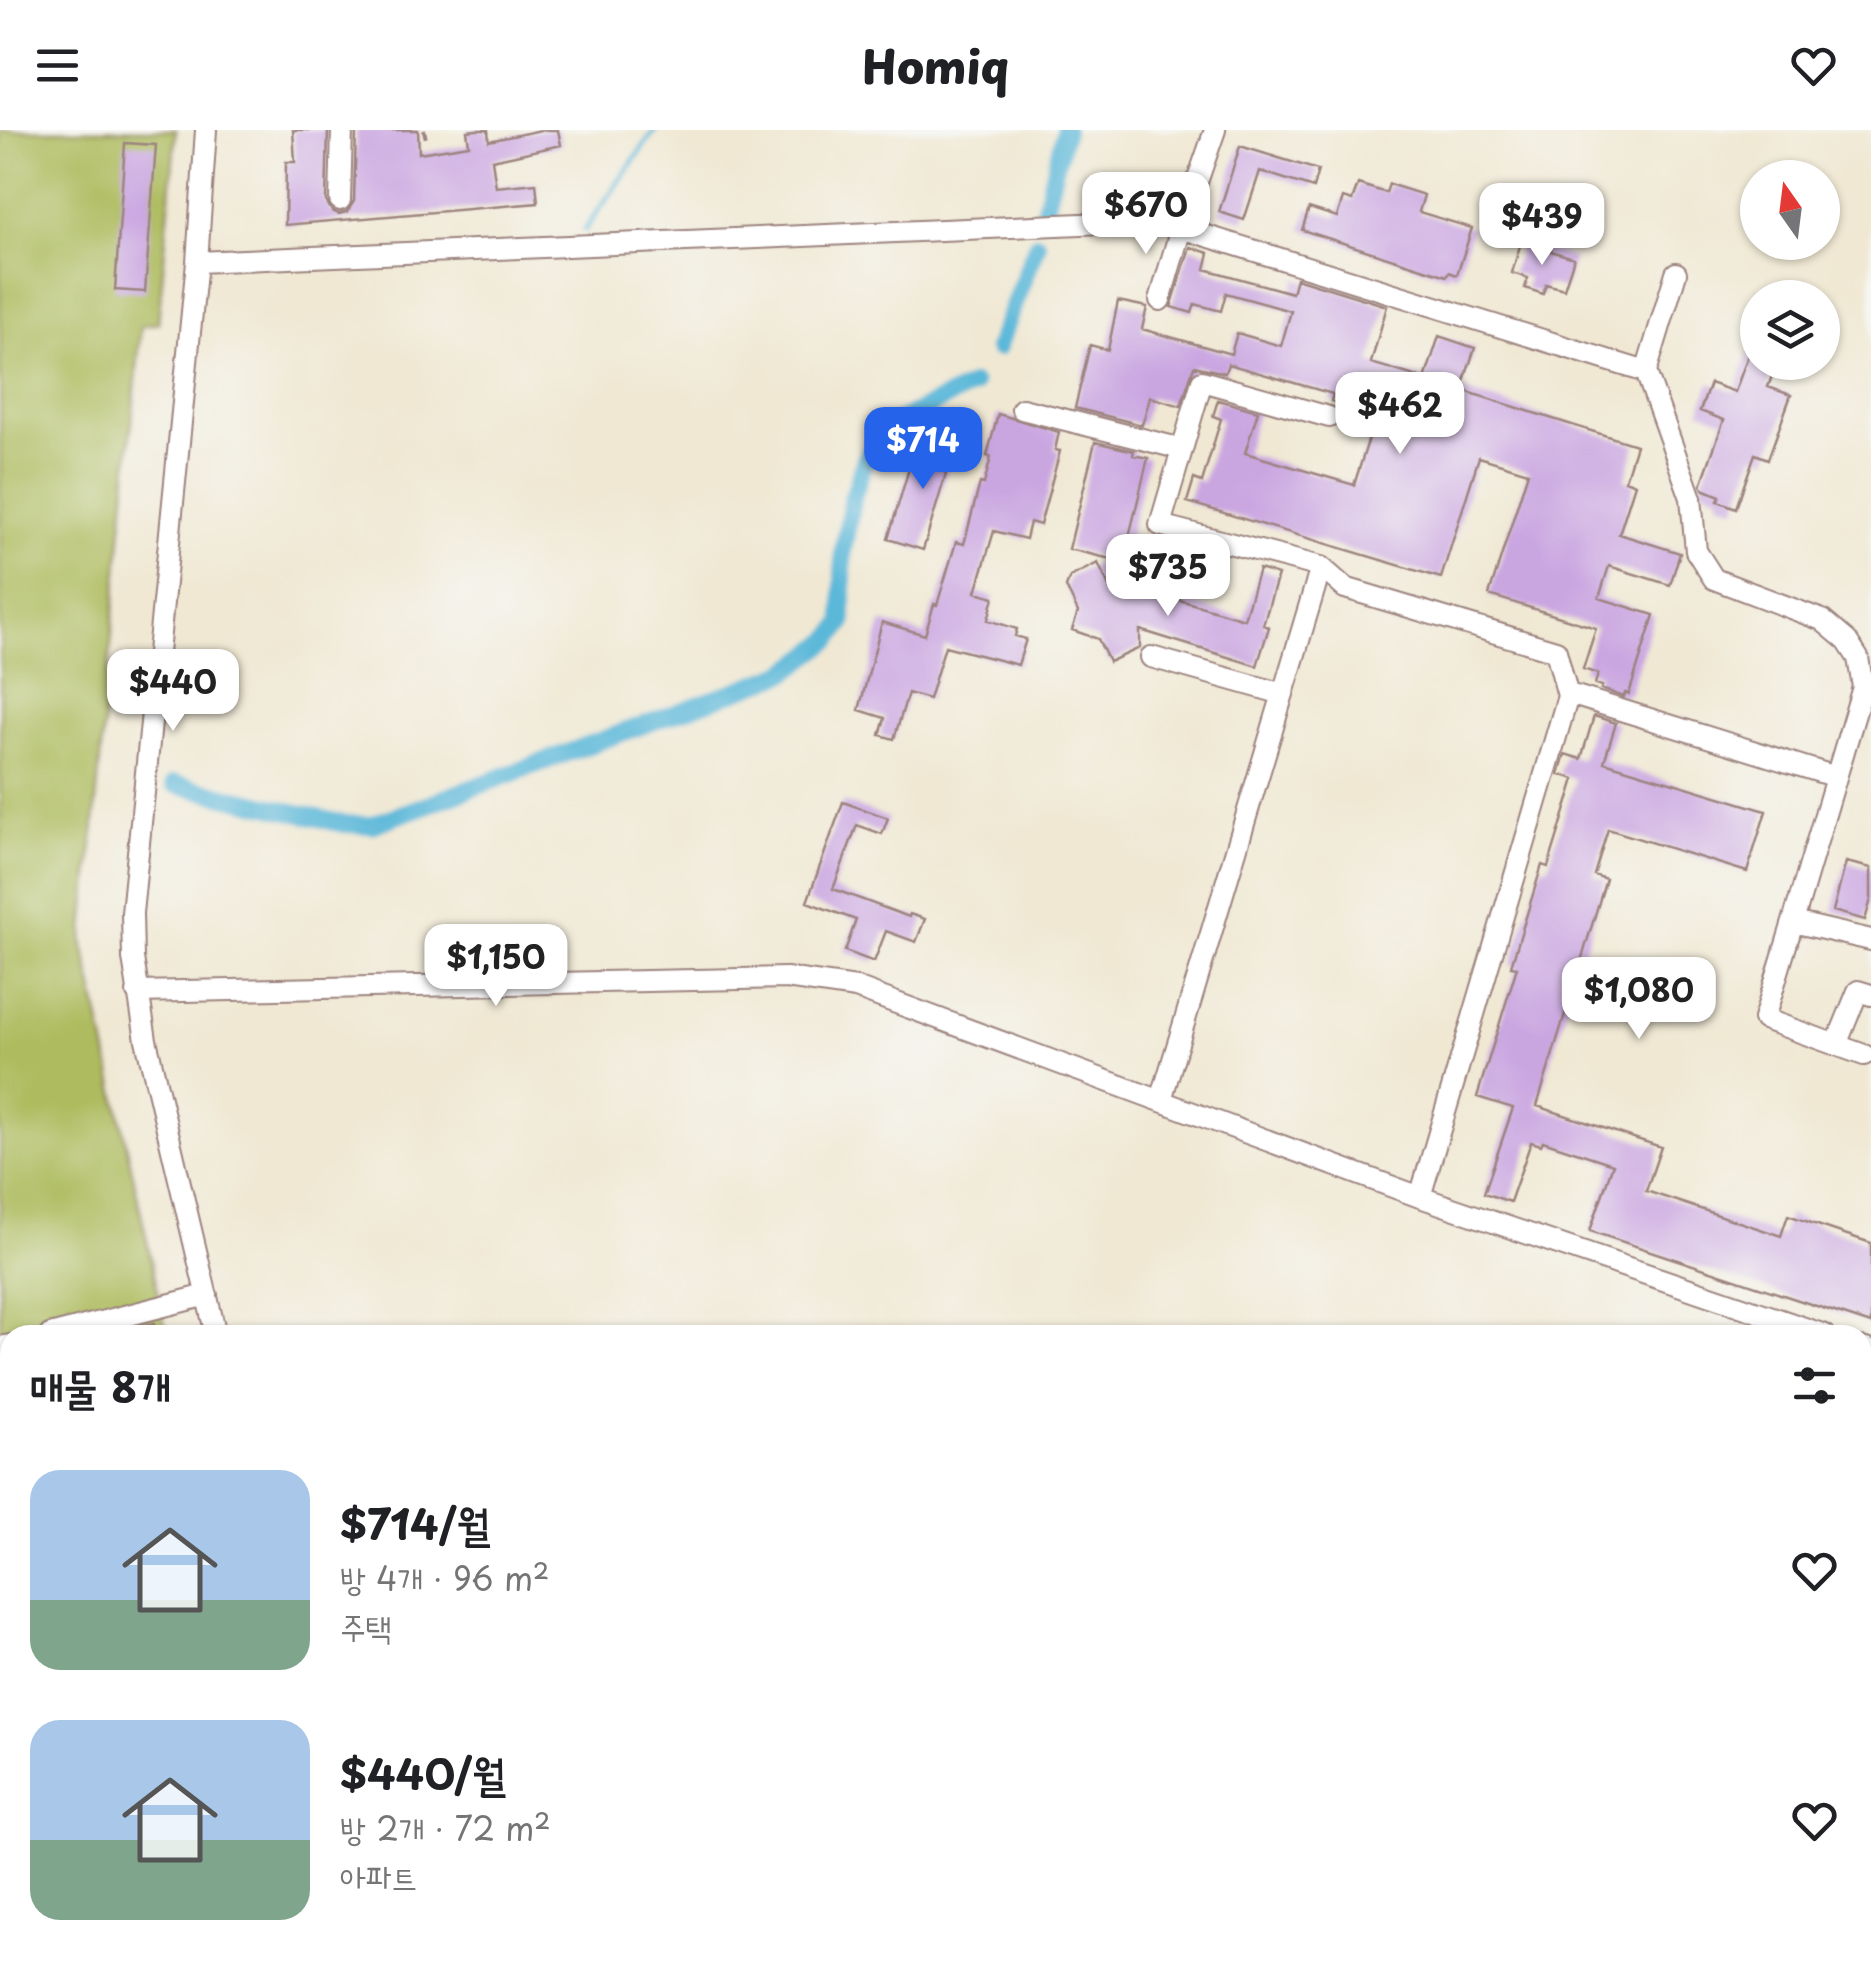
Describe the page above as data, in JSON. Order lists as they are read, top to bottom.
{
  "north": "top",
  "page": {
    "header": "Homiq",
    "price": [
      "$670",
      "$439",
      "$462",
      "$714",
      "$735",
      "$440",
      "$1,150",
      "$1,080"
    ],
    "heading": "매물 8개",
    "list": [
      {
        "name": "$714/월",
        "note": "방 4개 · 96 m² · 주택"
      },
      {
        "name": "$440/월",
        "note": "방 2개 · 72 m² · 아파트"
      }
    ]
  }
}
